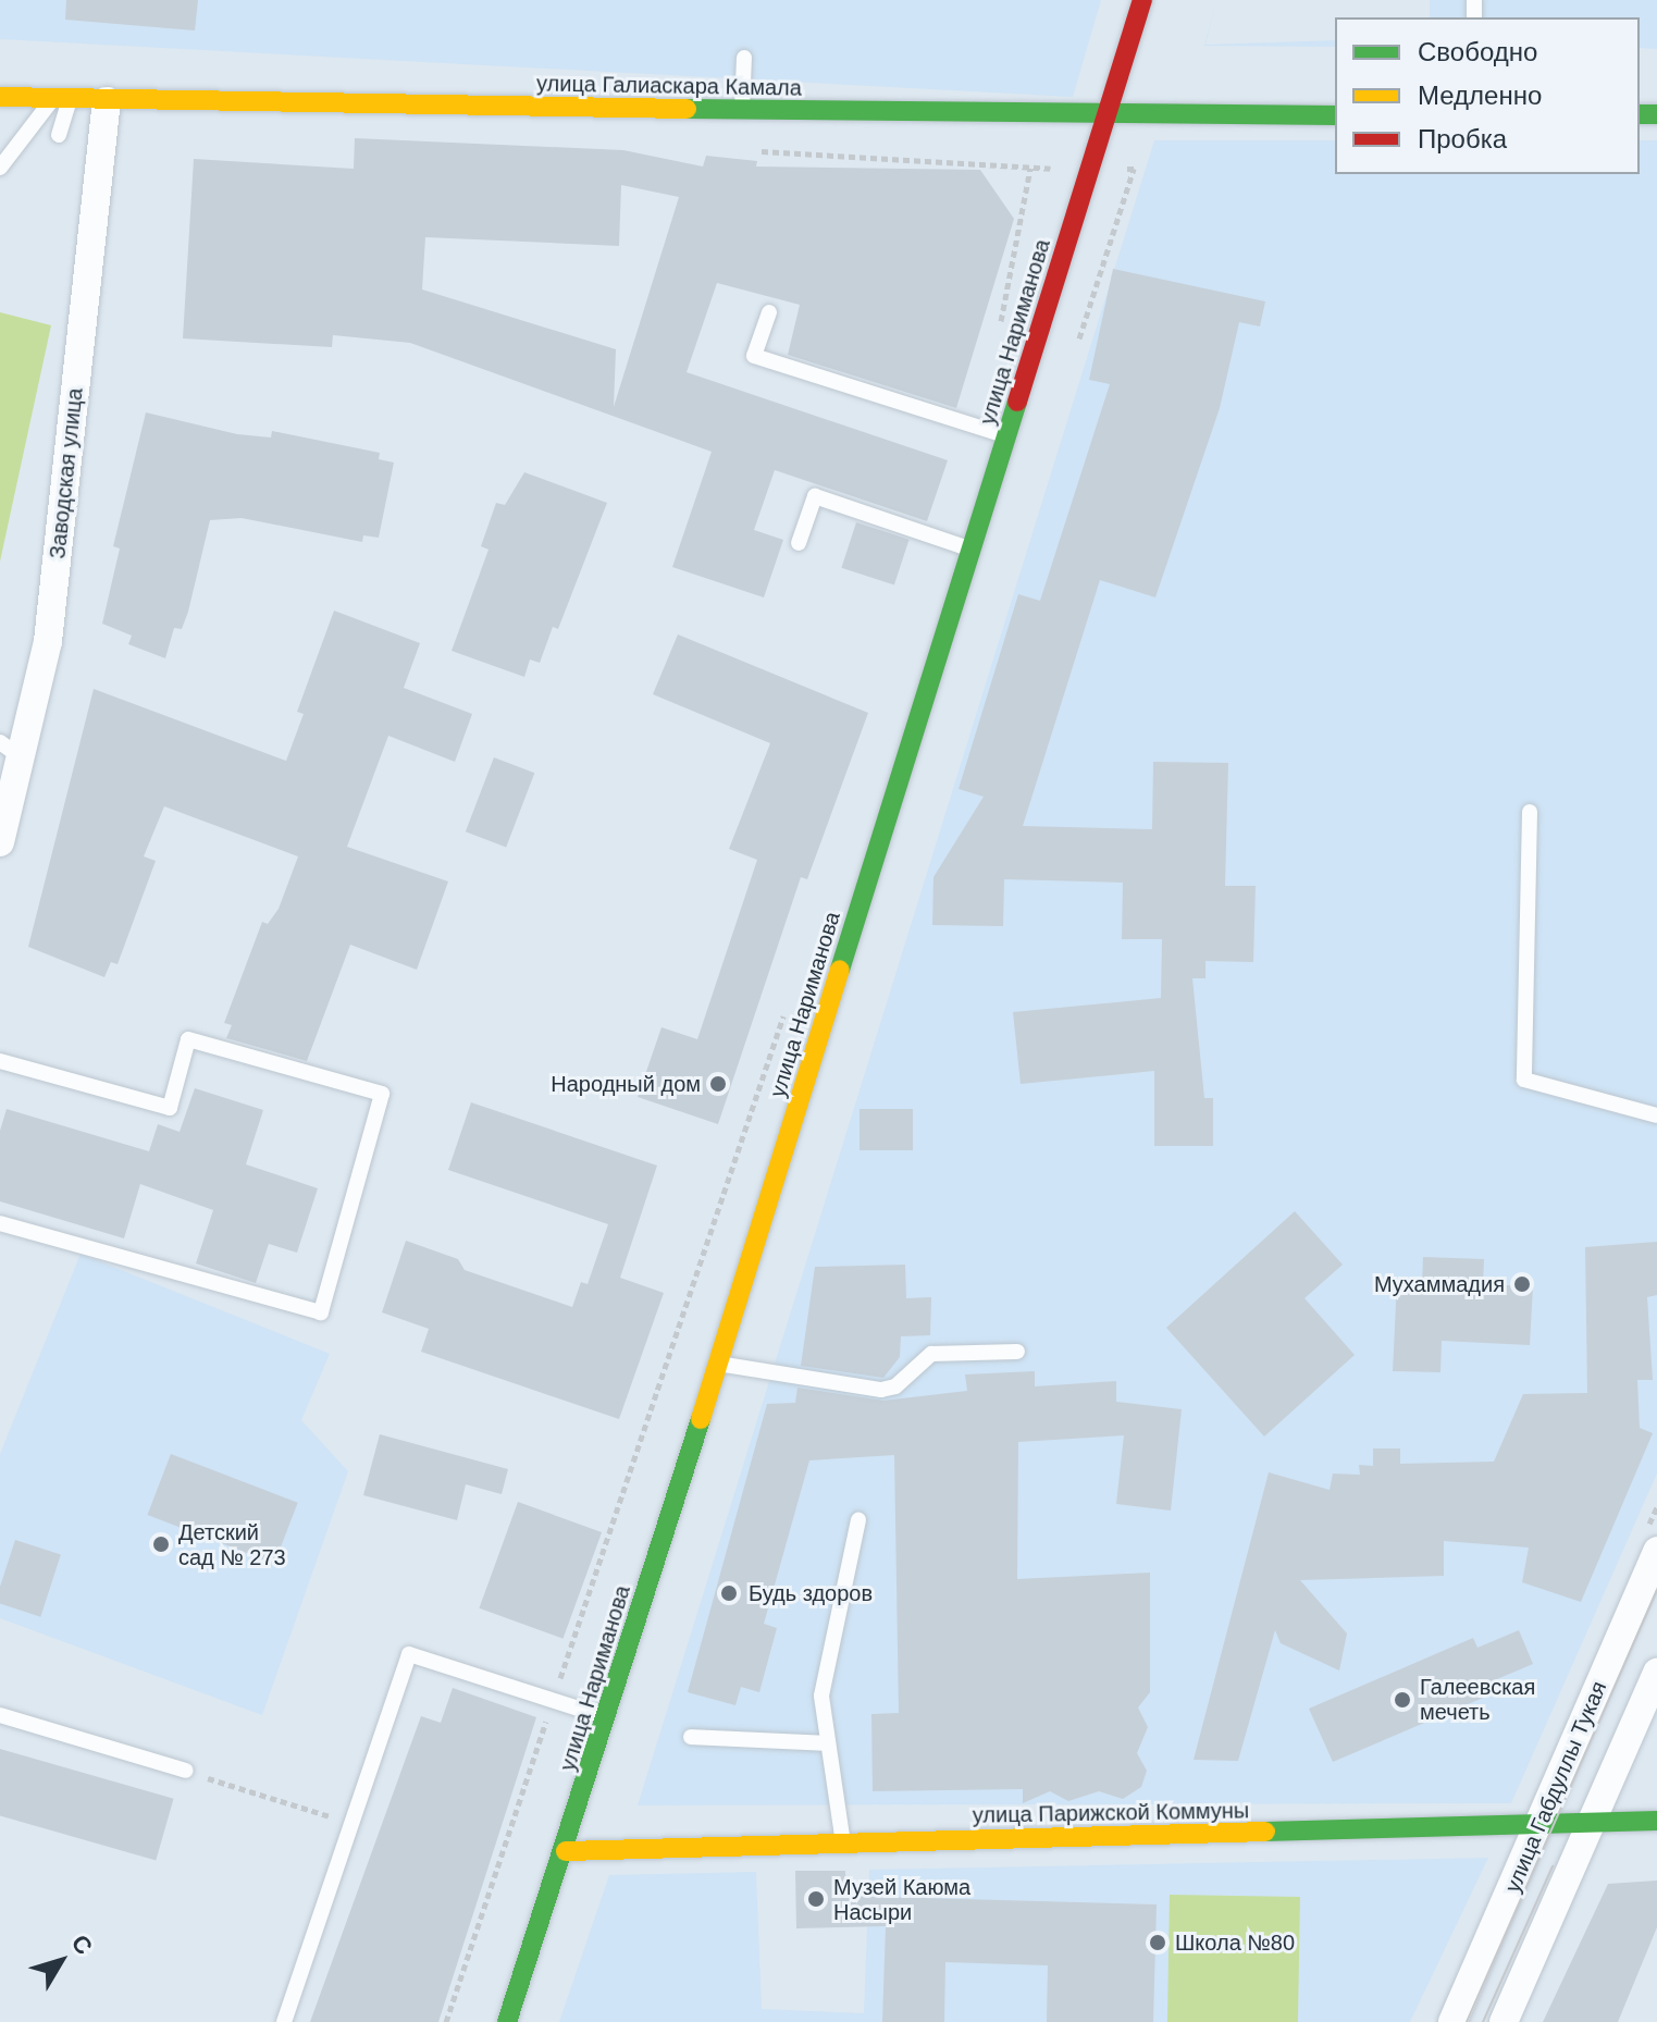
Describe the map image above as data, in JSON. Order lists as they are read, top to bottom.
{
  "streets": {
    "street": [
      "улица Галиаскара Камала",
      "улица Нариманова",
      "Заводская улица",
      "улица Габдуллы Тукая",
      "улица Парижской Коммуны"
    ]
  },
  "crossings": [
    ["улица Галиаскара Камала", "улица Нариманова"],
    ["улица Галиаскара Камала", "Заводская улица"],
    ["улица Нариманова", "улица Парижской Коммуны"],
    ["улица Габдуллы Тукая", "улица Парижской Коммуны"]
  ],
  "places": [
    "Народный дом",
    "Мухаммадия",
    "Детский сад № 273",
    "Будь здоров",
    "Галеевская мечеть",
    "Музей Каюма Насыри",
    "Школа №80"
  ],
  "legend": ["Свободно", "Медленно", "Пробка"],
  "north": "top right"
}
